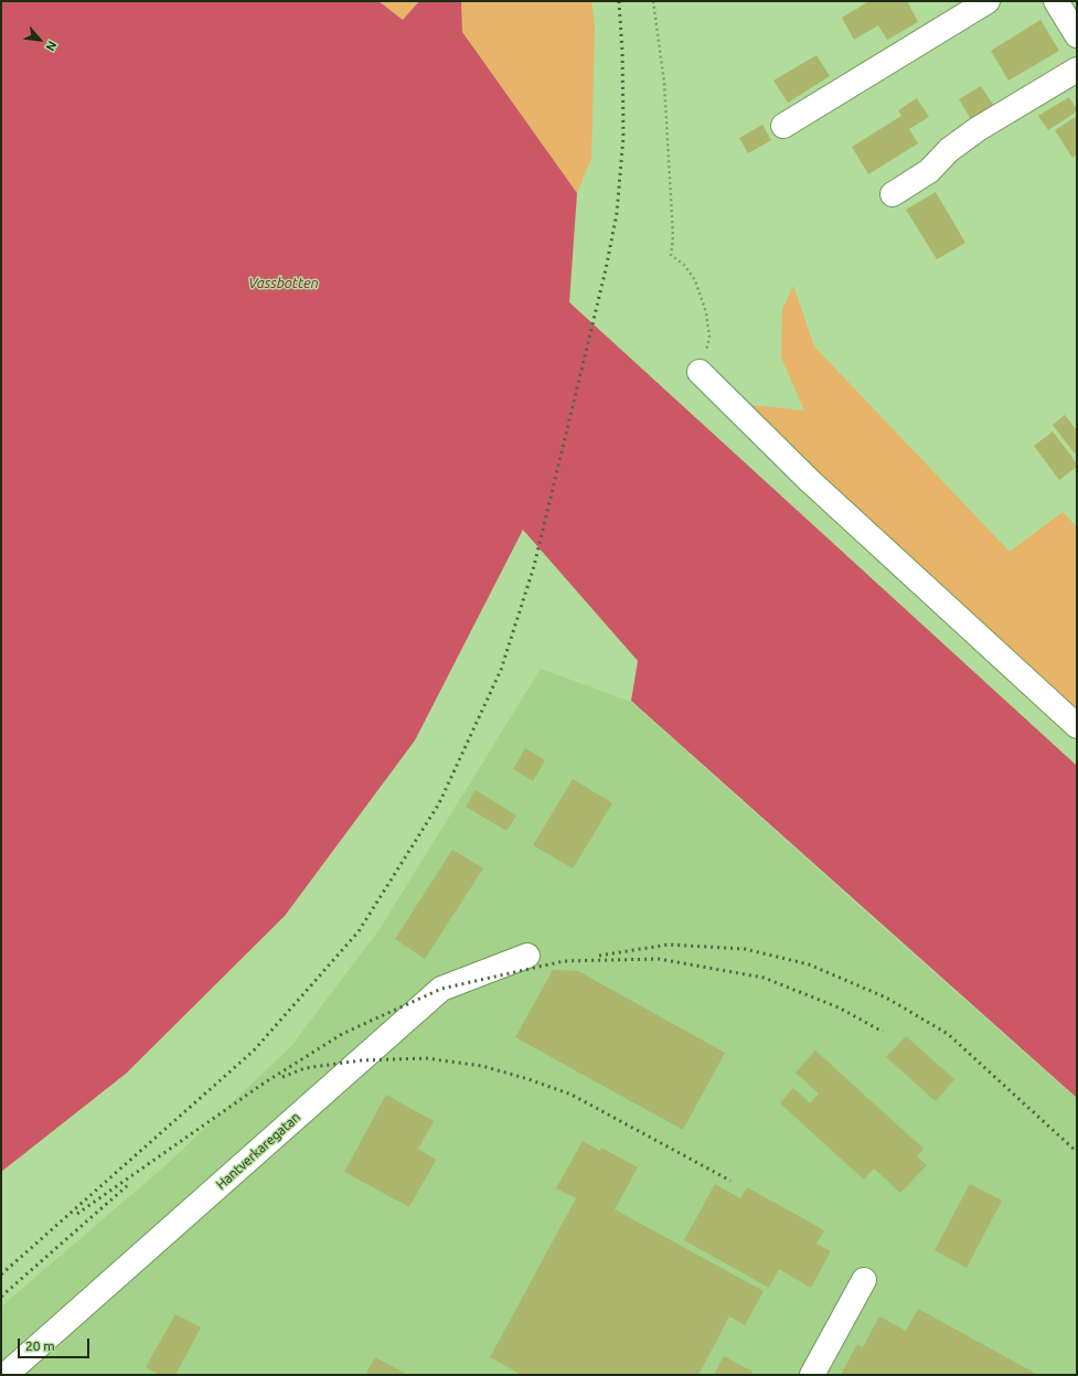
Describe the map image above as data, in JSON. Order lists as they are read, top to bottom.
{
  "streets": {
    "street": ["Hantverkaregatan"]
  },
  "water": ["Vassbotten"],
  "scale_bar": "20 m",
  "north": "bottom right"
}
